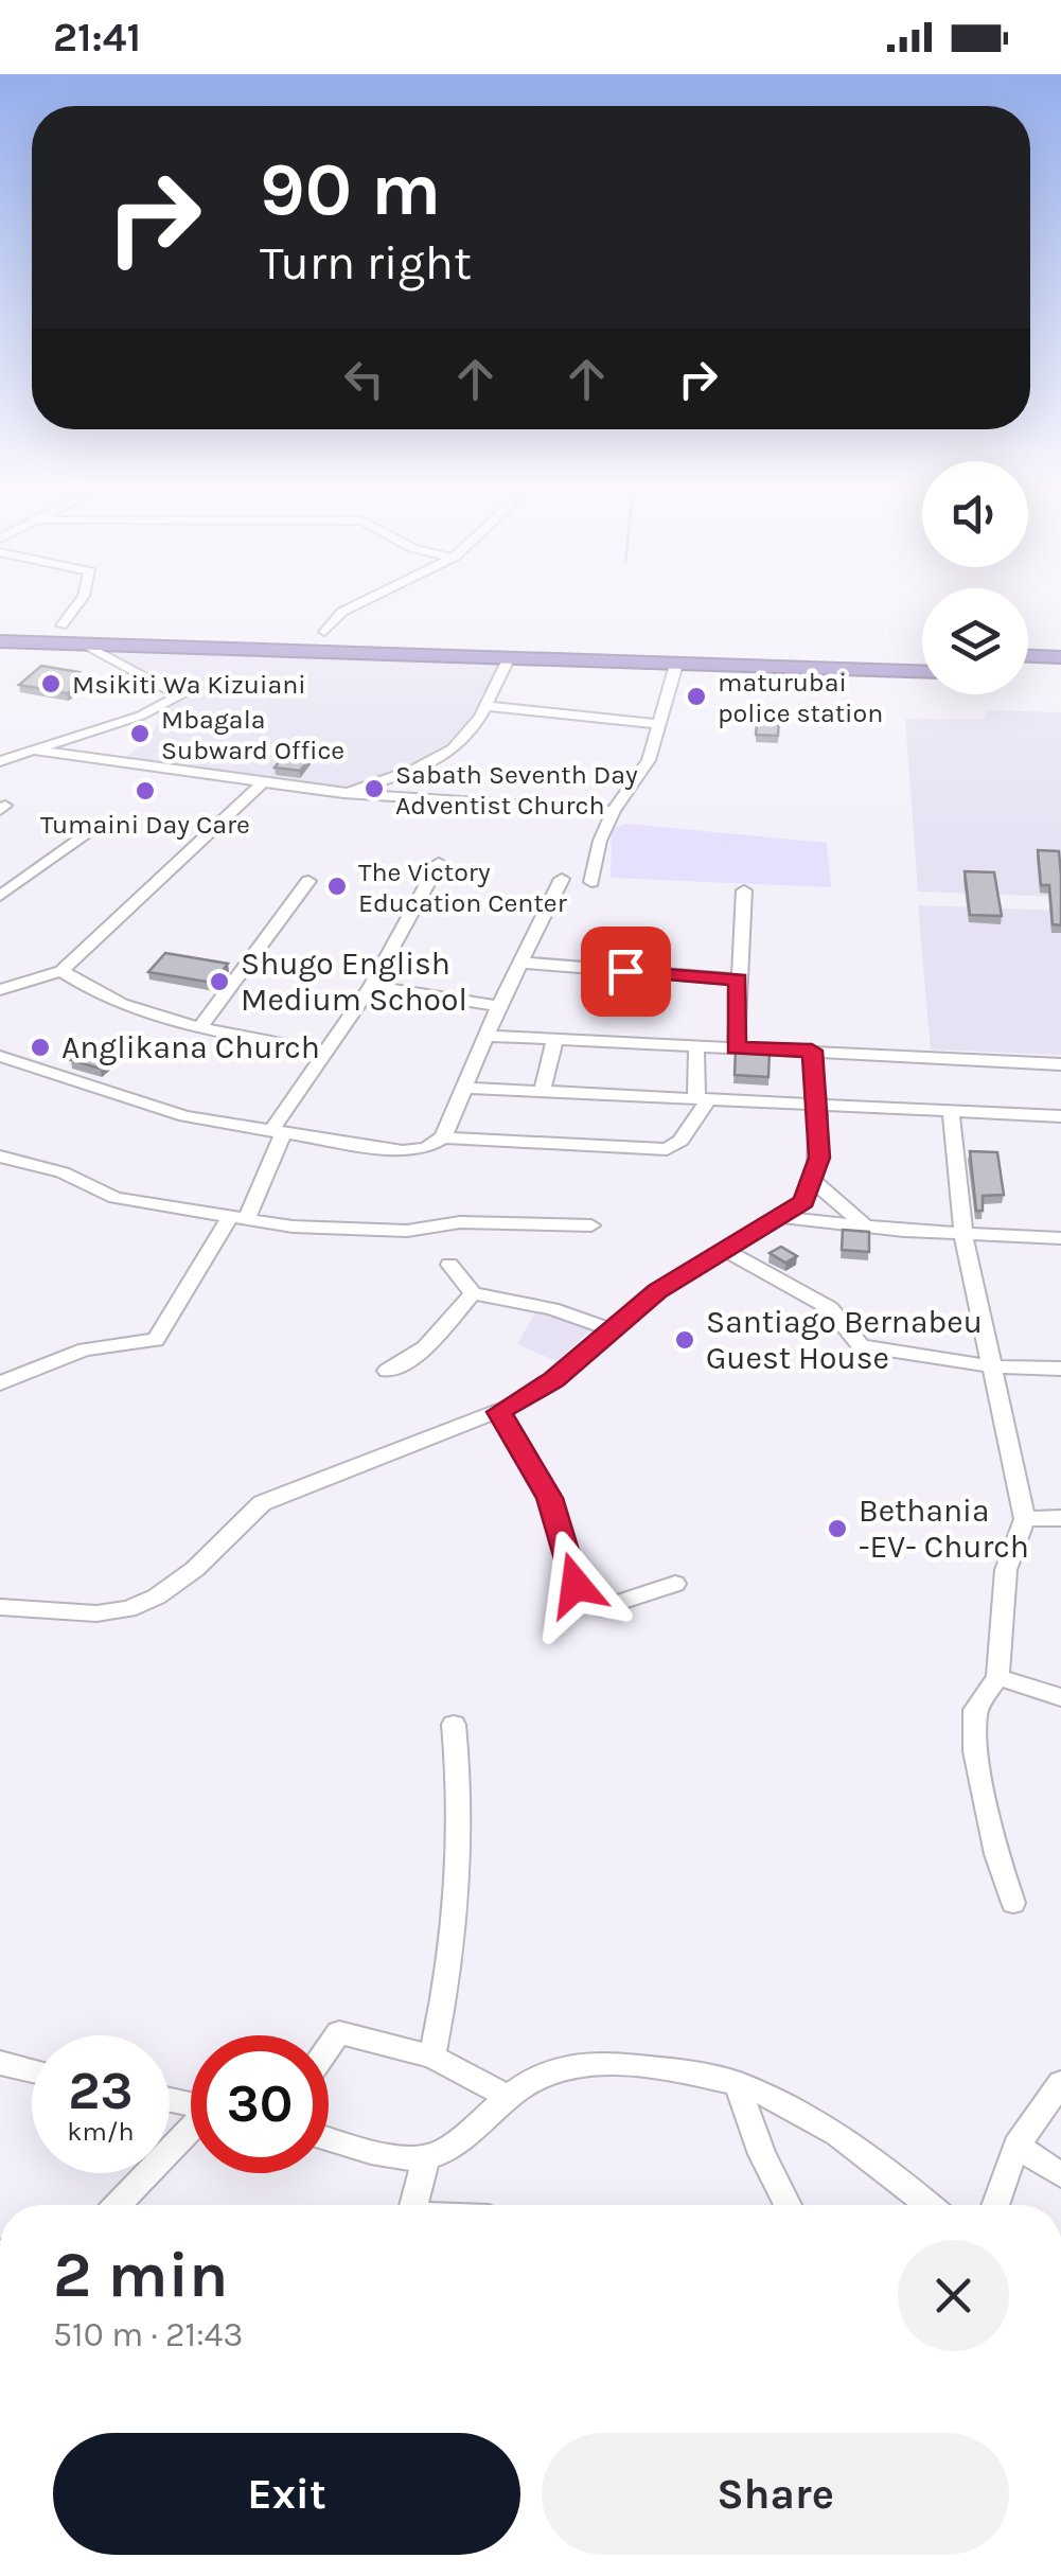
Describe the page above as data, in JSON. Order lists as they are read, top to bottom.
{
  "places": [
    "Msikiti Wa Kizuiani",
    "maturubai police station",
    "Mbagala Subward Office",
    "Sabath Seventh Day Adventist Church",
    "Tumaini Day Care",
    "The Victory Education Center",
    "Shugo English Medium School",
    "Anglikana Church",
    "Santiago Bernabeu Guest House",
    "Bethania -EV- Church"
  ],
  "page": {
    "status": "21:41",
    "turn": ["90 m", "Turn right"],
    "speed": "23 km/h",
    "limit": "30",
    "heading": ["2 min", "510 m · 21:43"],
    "buttons": ["Exit", "Share"]
  }
}
